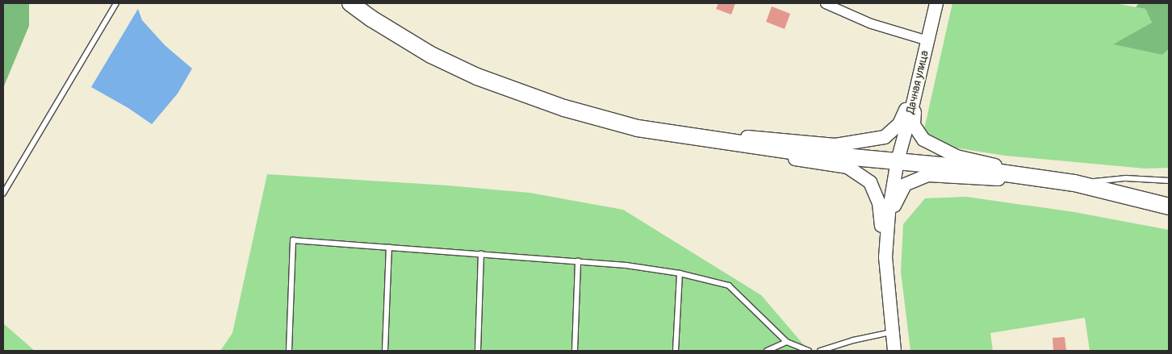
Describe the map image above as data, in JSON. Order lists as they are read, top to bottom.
{
  "streets": {
    "main road": ["Дачная улица"]
  }
}
